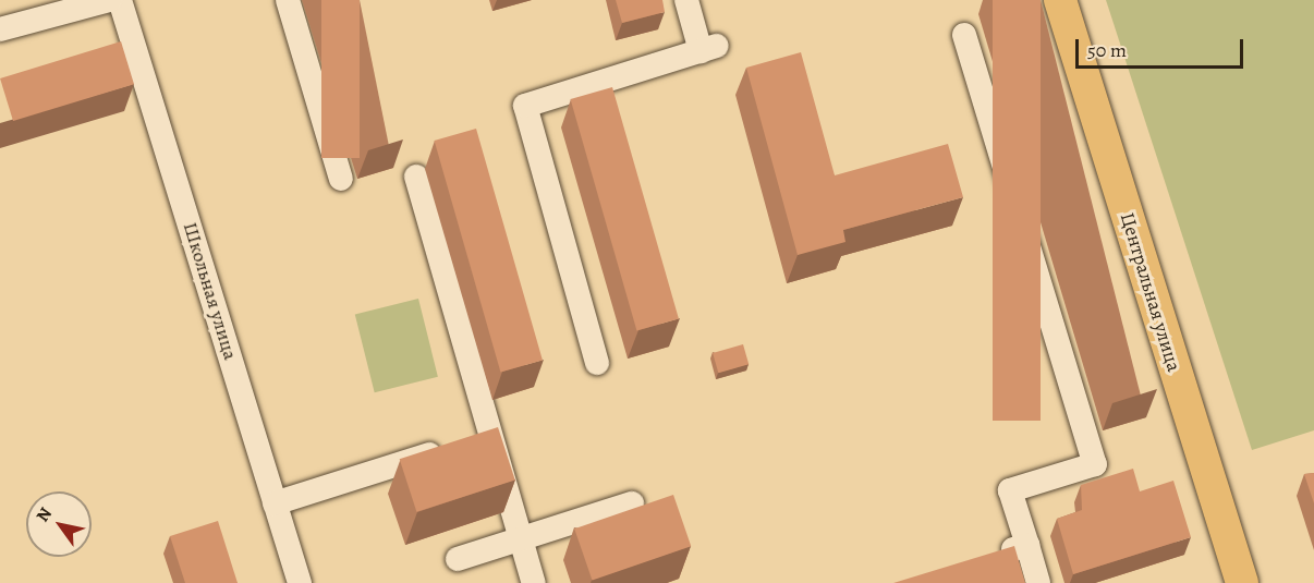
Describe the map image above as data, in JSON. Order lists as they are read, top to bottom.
{
  "streets": {
    "main road": ["Центральная улица"],
    "street": ["Школьная улица"]
  },
  "scale_bar": "50 m",
  "north": "top left"
}
